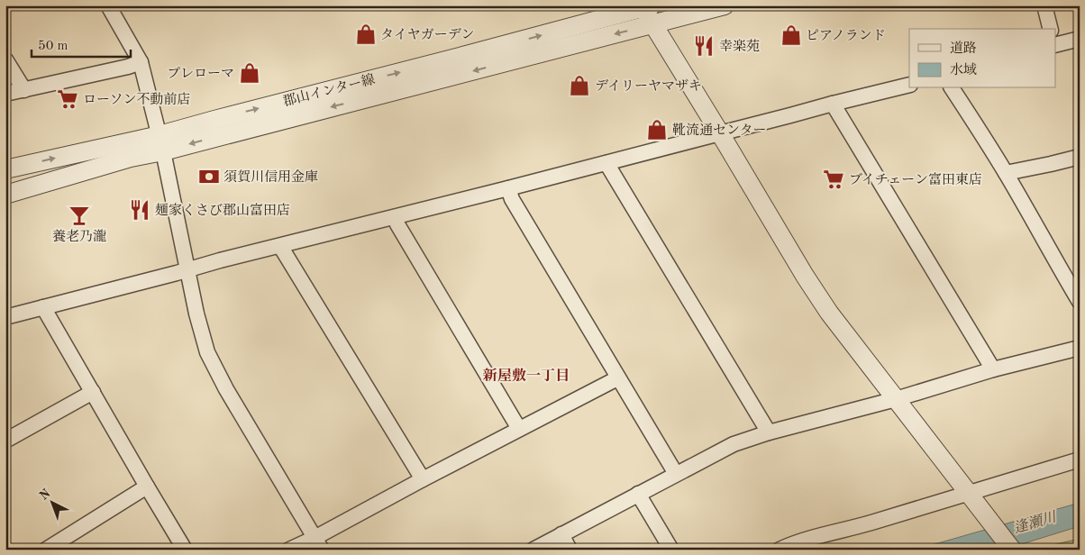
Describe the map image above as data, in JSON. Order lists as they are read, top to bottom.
{
  "streets": {
    "street": ["郡山インター線"]
  },
  "districts": ["新屋敷一丁目"],
  "water": ["逢瀬川"],
  "places": {
    "shop": [
      "タイヤガーデン",
      "ピアノランド",
      "プレローマ",
      "デイリーヤマザキ",
      "靴流通センター"
    ],
    "restaurant": ["幸楽苑", "麺家くさび郡山富田店"],
    "supermarket": ["ローソン不動前店", "ブイチェーン富田東店"],
    "bank": ["須賀川信用金庫"],
    "bar": ["養老乃瀧"]
  },
  "legend": ["道路", "水域"],
  "scale_bar": "50 m",
  "north": "top left"
}
